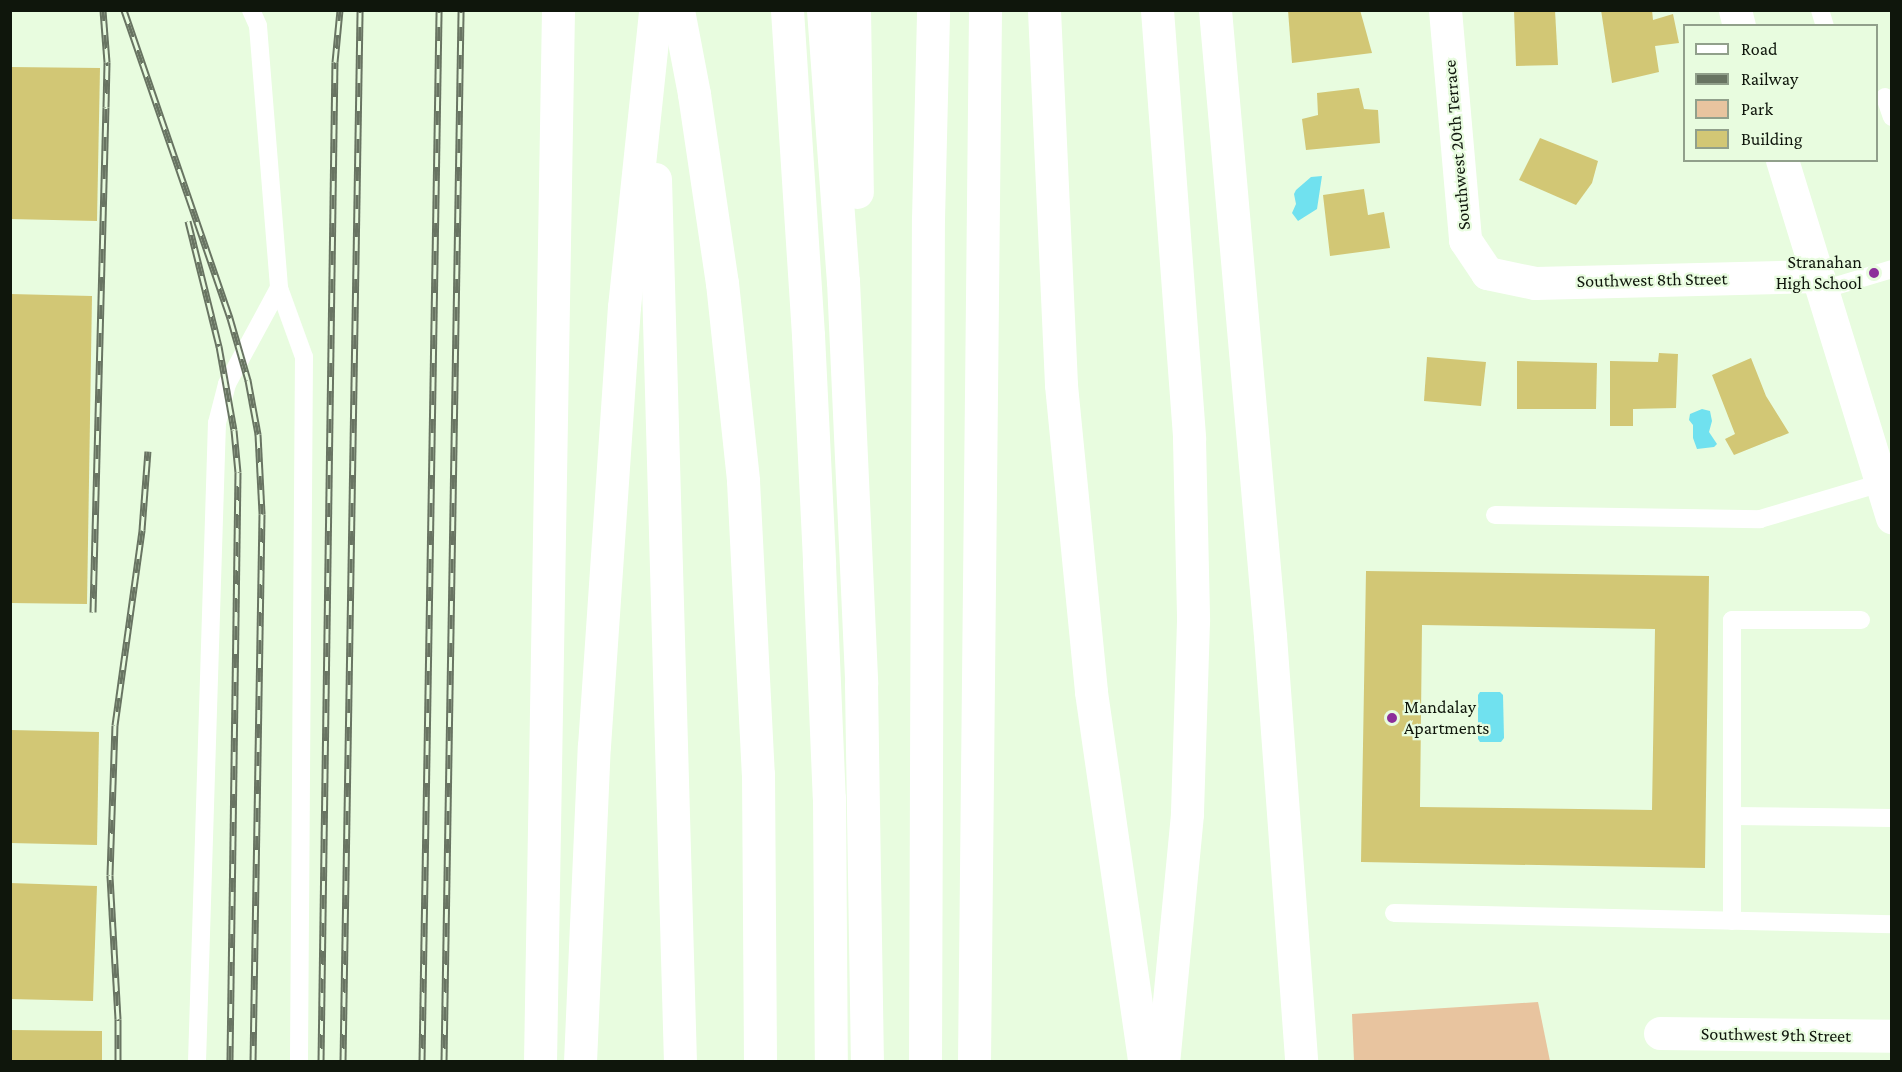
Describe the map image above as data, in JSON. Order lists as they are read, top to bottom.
{
  "streets": {
    "main road": ["Southwest 20th Terrace", "Southwest 8th Street", "Southwest 9th Street"]
  },
  "crossings": [
    ["Southwest 20th Terrace", "Southwest 8th Street"]
  ],
  "places": ["Stranahan High School", "Mandalay Apartments"],
  "legend": [
    "Road",
    "Railway",
    "Park",
    "Building"
  ]
}
